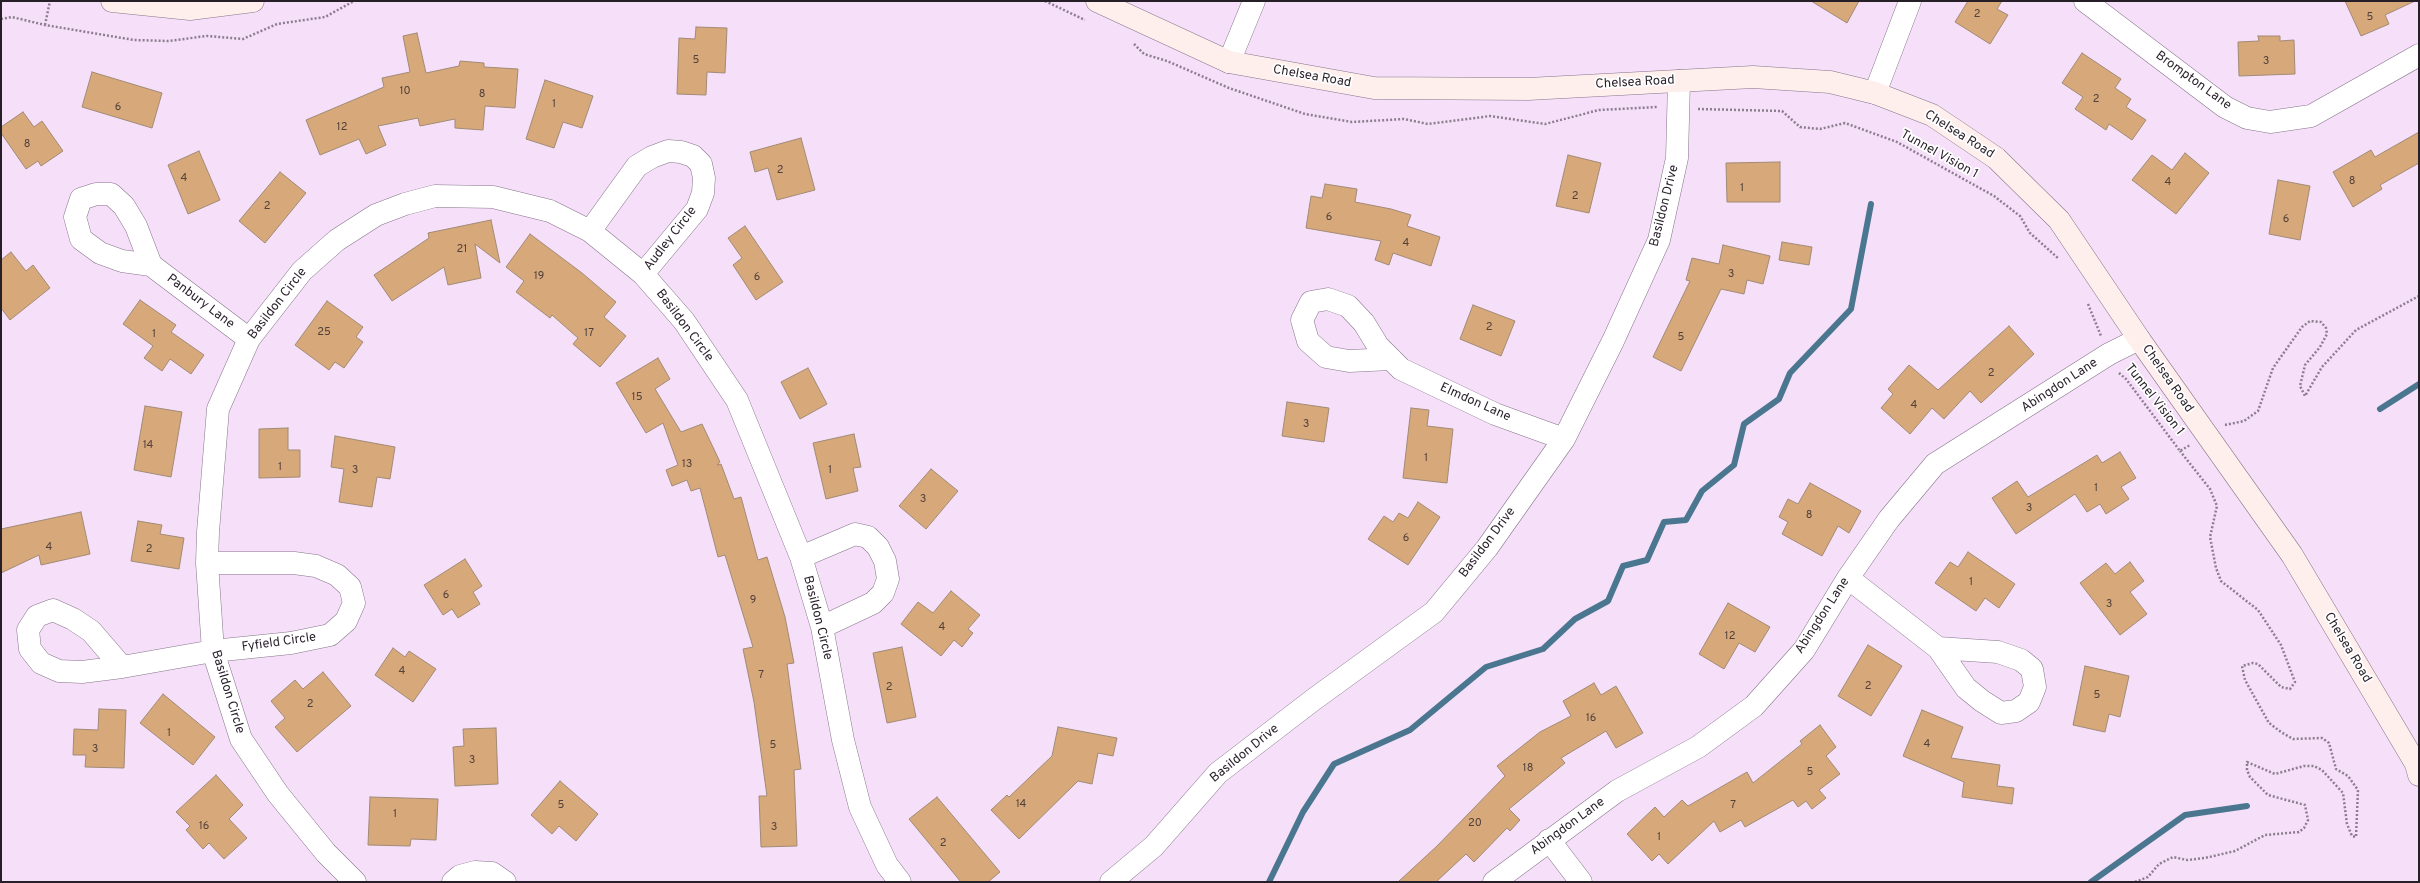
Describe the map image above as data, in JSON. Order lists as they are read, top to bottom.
{
  "streets": {
    "street": [
      "Chelsea Road",
      "Brompton Lane",
      "Basildon Drive",
      "Audley Circle",
      "Panbury Lane",
      "Basildon Circle",
      "Abingdon Lane",
      "Elmdon Lane",
      "Fyfield Circle"
    ],
    "path": ["Tunnel Vision 1"]
  },
  "crossings": [
    ["Chelsea Road", "Basildon Drive"],
    ["Chelsea Road", "Abingdon Lane"],
    ["Basildon Drive", "Elmdon Lane"],
    ["Audley Circle", "Basildon Circle"],
    ["Panbury Lane", "Basildon Circle"],
    ["Basildon Circle", "Fyfield Circle"]
  ],
  "house_numbers": [
    "2",
    "5",
    "5",
    "3",
    "10",
    "8",
    "2",
    "1",
    "6",
    "12",
    "8",
    "2",
    "4",
    "8",
    "4",
    "1",
    "2",
    "2",
    "6",
    "6",
    "4",
    "21",
    "3",
    "19",
    "6",
    "2",
    "25",
    "17",
    "1",
    "5",
    "2",
    "15",
    "4",
    "3",
    "14",
    "1",
    "13",
    "1",
    "3",
    "1",
    "1",
    "3",
    "3",
    "8",
    "6",
    "4",
    "2",
    "1",
    "6",
    "9",
    "3",
    "4",
    "12",
    "4",
    "7",
    "2",
    "2",
    "5",
    "2",
    "16",
    "1",
    "4",
    "5",
    "3",
    "3",
    "18",
    "5",
    "14",
    "5",
    "7",
    "1",
    "20",
    "16",
    "3",
    "1",
    "2"
  ]
}
